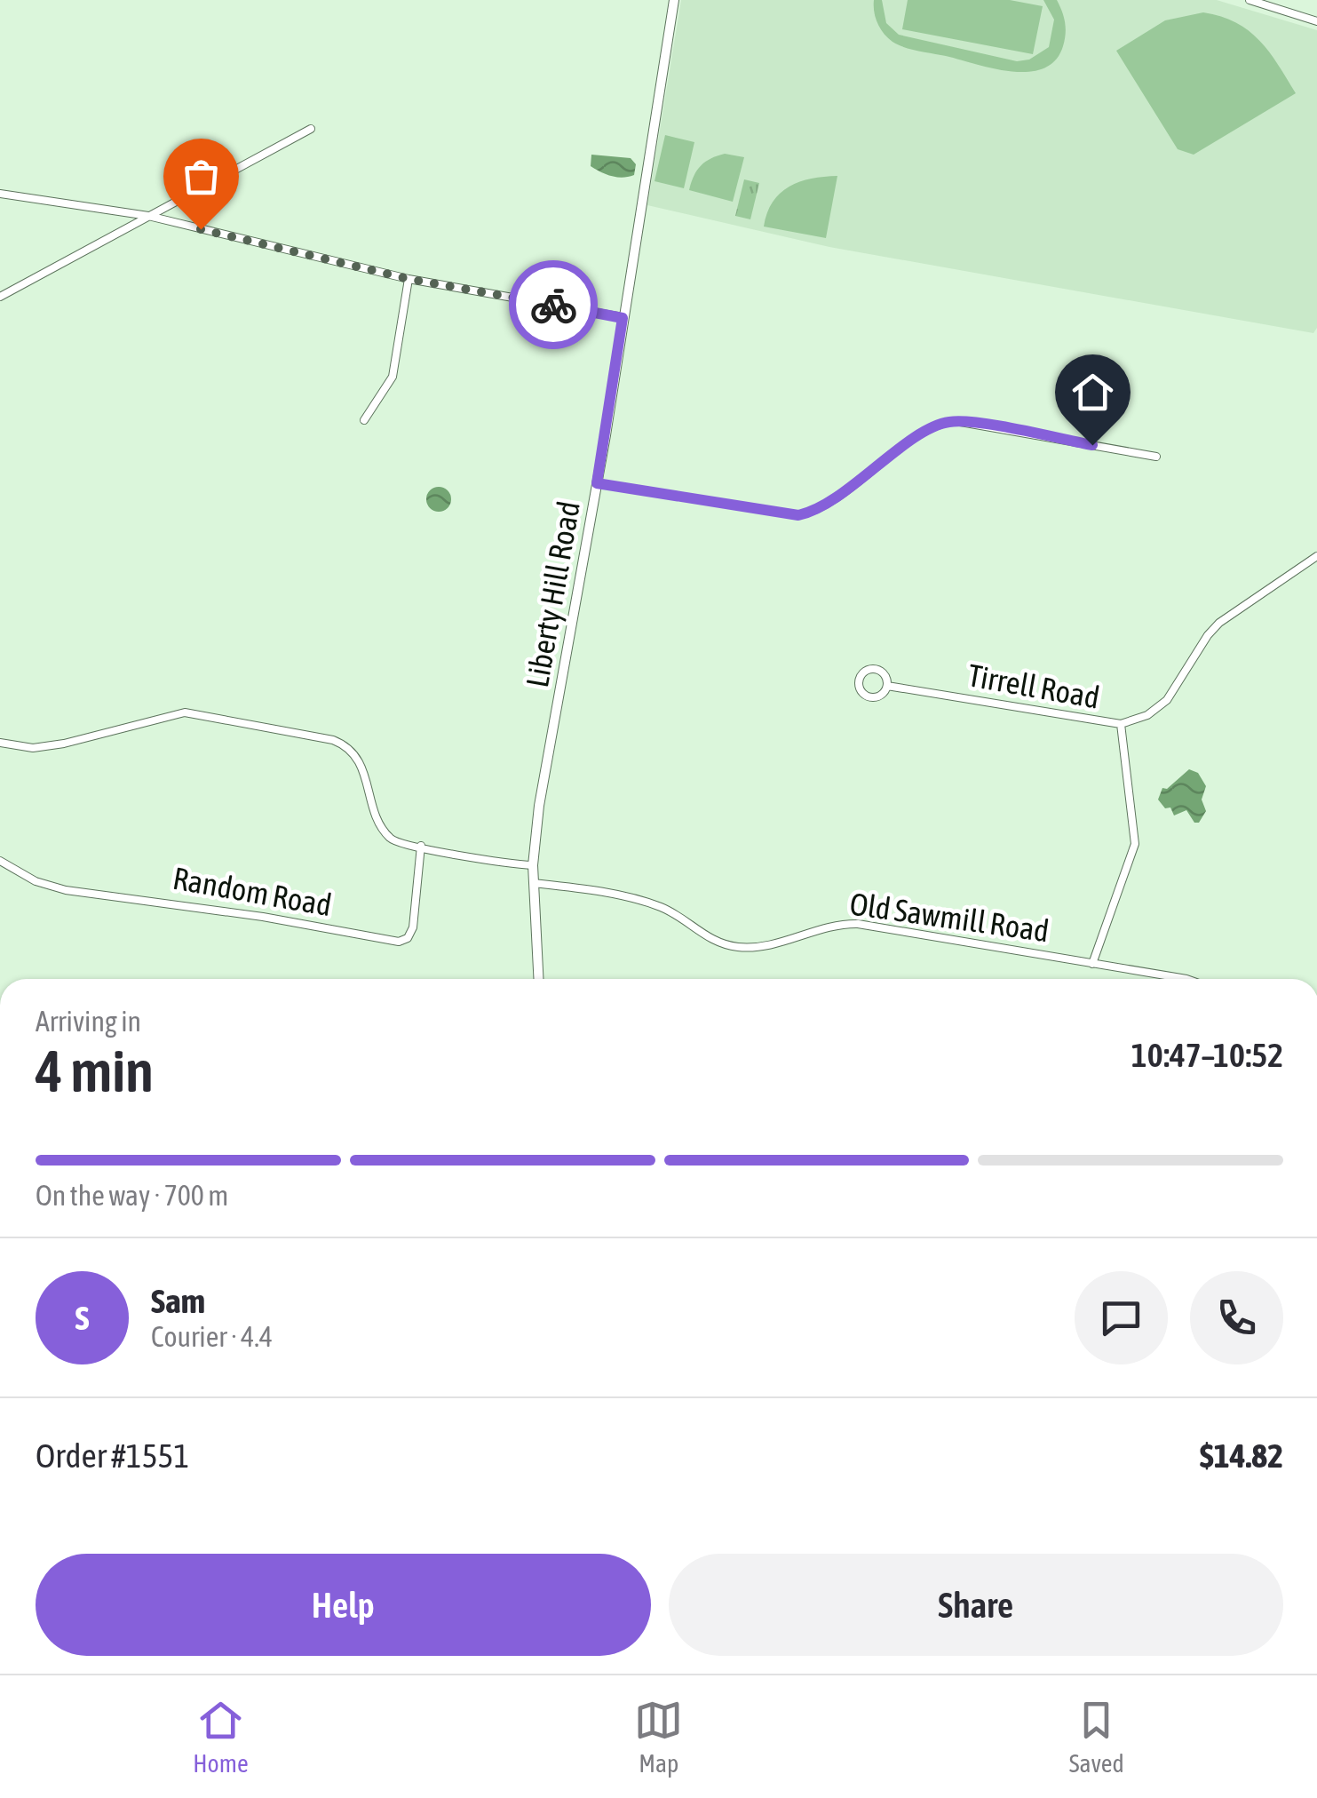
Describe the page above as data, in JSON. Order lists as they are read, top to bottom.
{
  "streets": {
    "street": [
      "Liberty Hill Road",
      "Tirrell Road",
      "Random Road",
      "Old Sawmill Road"
    ]
  },
  "crossings": [
    ["Liberty Hill Road", "Old Sawmill Road"]
  ],
  "page": {
    "heading": ["4 min", "Arriving in", "10:47–10:52"],
    "panel": [
      "Sam",
      "Courier · 4.4",
      "Order #1551",
      "$14.82"
    ],
    "bar": "On the way · 700 m",
    "round": "S",
    "buttons": ["Help", "Share"],
    "tabs": ["Home", "Map", "Saved"]
  }
}
